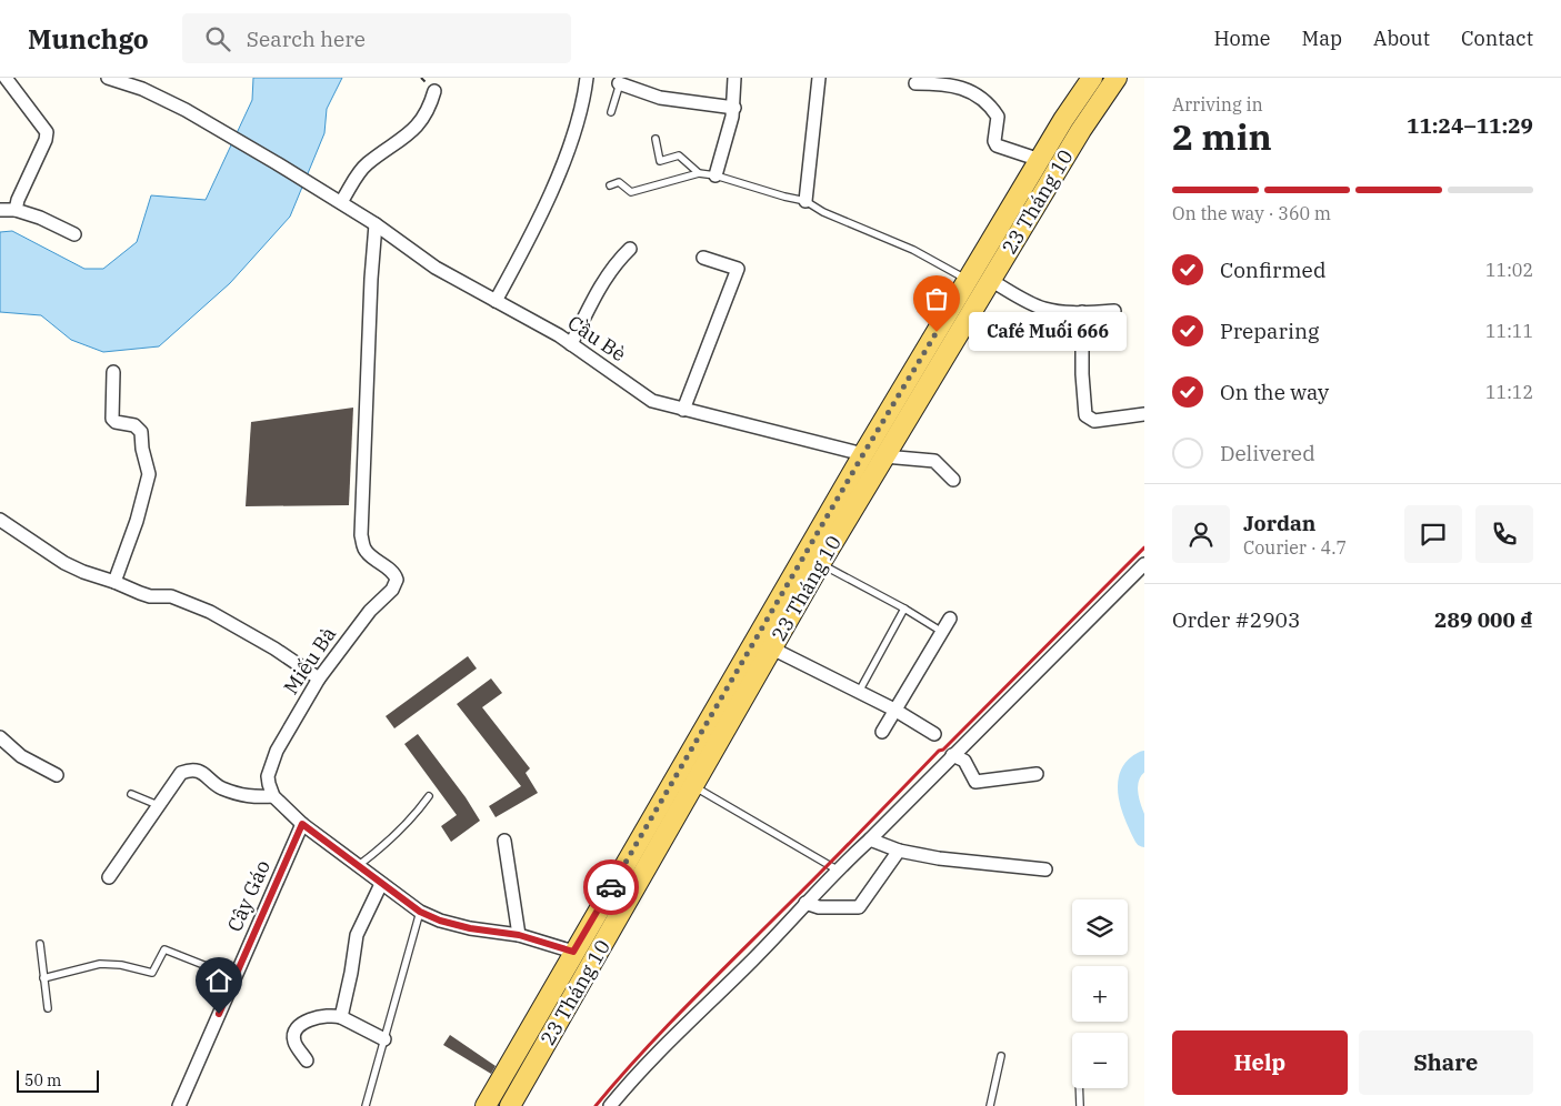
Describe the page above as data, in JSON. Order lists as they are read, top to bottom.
{
  "streets": {
    "main road": ["23 Tháng 10"],
    "street": ["Cầu Bè", "Miếu Bà", "Cây Gáo"]
  },
  "crossings": [
    ["23 Tháng 10", "Cầu Bè"],
    ["Cầu Bè", "Miếu Bà"]
  ],
  "places": ["Café Muối 666"],
  "scale_bar": "50 m",
  "page": {
    "header": "Munchgo",
    "search": "Search here",
    "nav": [
      "Home",
      "Map",
      "About",
      "Contact"
    ],
    "heading": ["2 min", "Arriving in", "11:24–11:29"],
    "panel": [
      "Jordan",
      "Courier · 4.7",
      "Order #2903",
      "289 000 ₫"
    ],
    "bar": "On the way · 360 m",
    "list": [
      ["Confirmed", "11:02"],
      ["Preparing", "11:11"],
      ["On the way", "11:12"],
      "Delivered"
    ],
    "bubble": "Café Muối 666",
    "map_buttons": ["+", "−"],
    "buttons": ["Help", "Share"],
    "scale": "50 m"
  }
}
